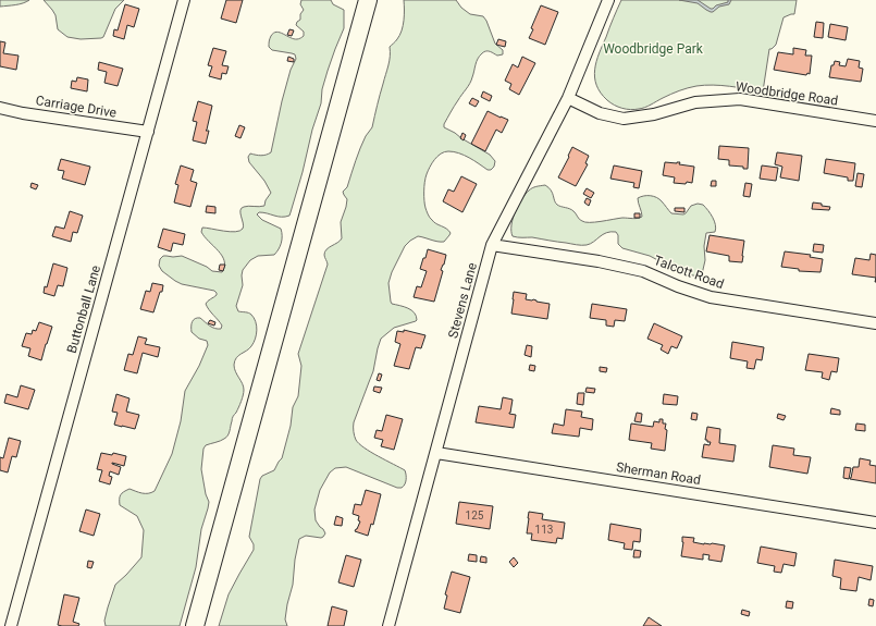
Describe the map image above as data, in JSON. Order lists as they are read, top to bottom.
{
  "streets": {
    "street": [
      "Woodbridge Road",
      "Carriage Drive",
      "Talcott Road",
      "Stevens Lane",
      "Buttonball Lane",
      "Sherman Road"
    ]
  },
  "crossings": [
    ["Woodbridge Road", "Stevens Lane"],
    ["Carriage Drive", "Buttonball Lane"],
    ["Talcott Road", "Stevens Lane"],
    ["Stevens Lane", "Sherman Road"]
  ],
  "parks": ["Woodbridge Park"],
  "house_numbers": ["125", "113"]
}
